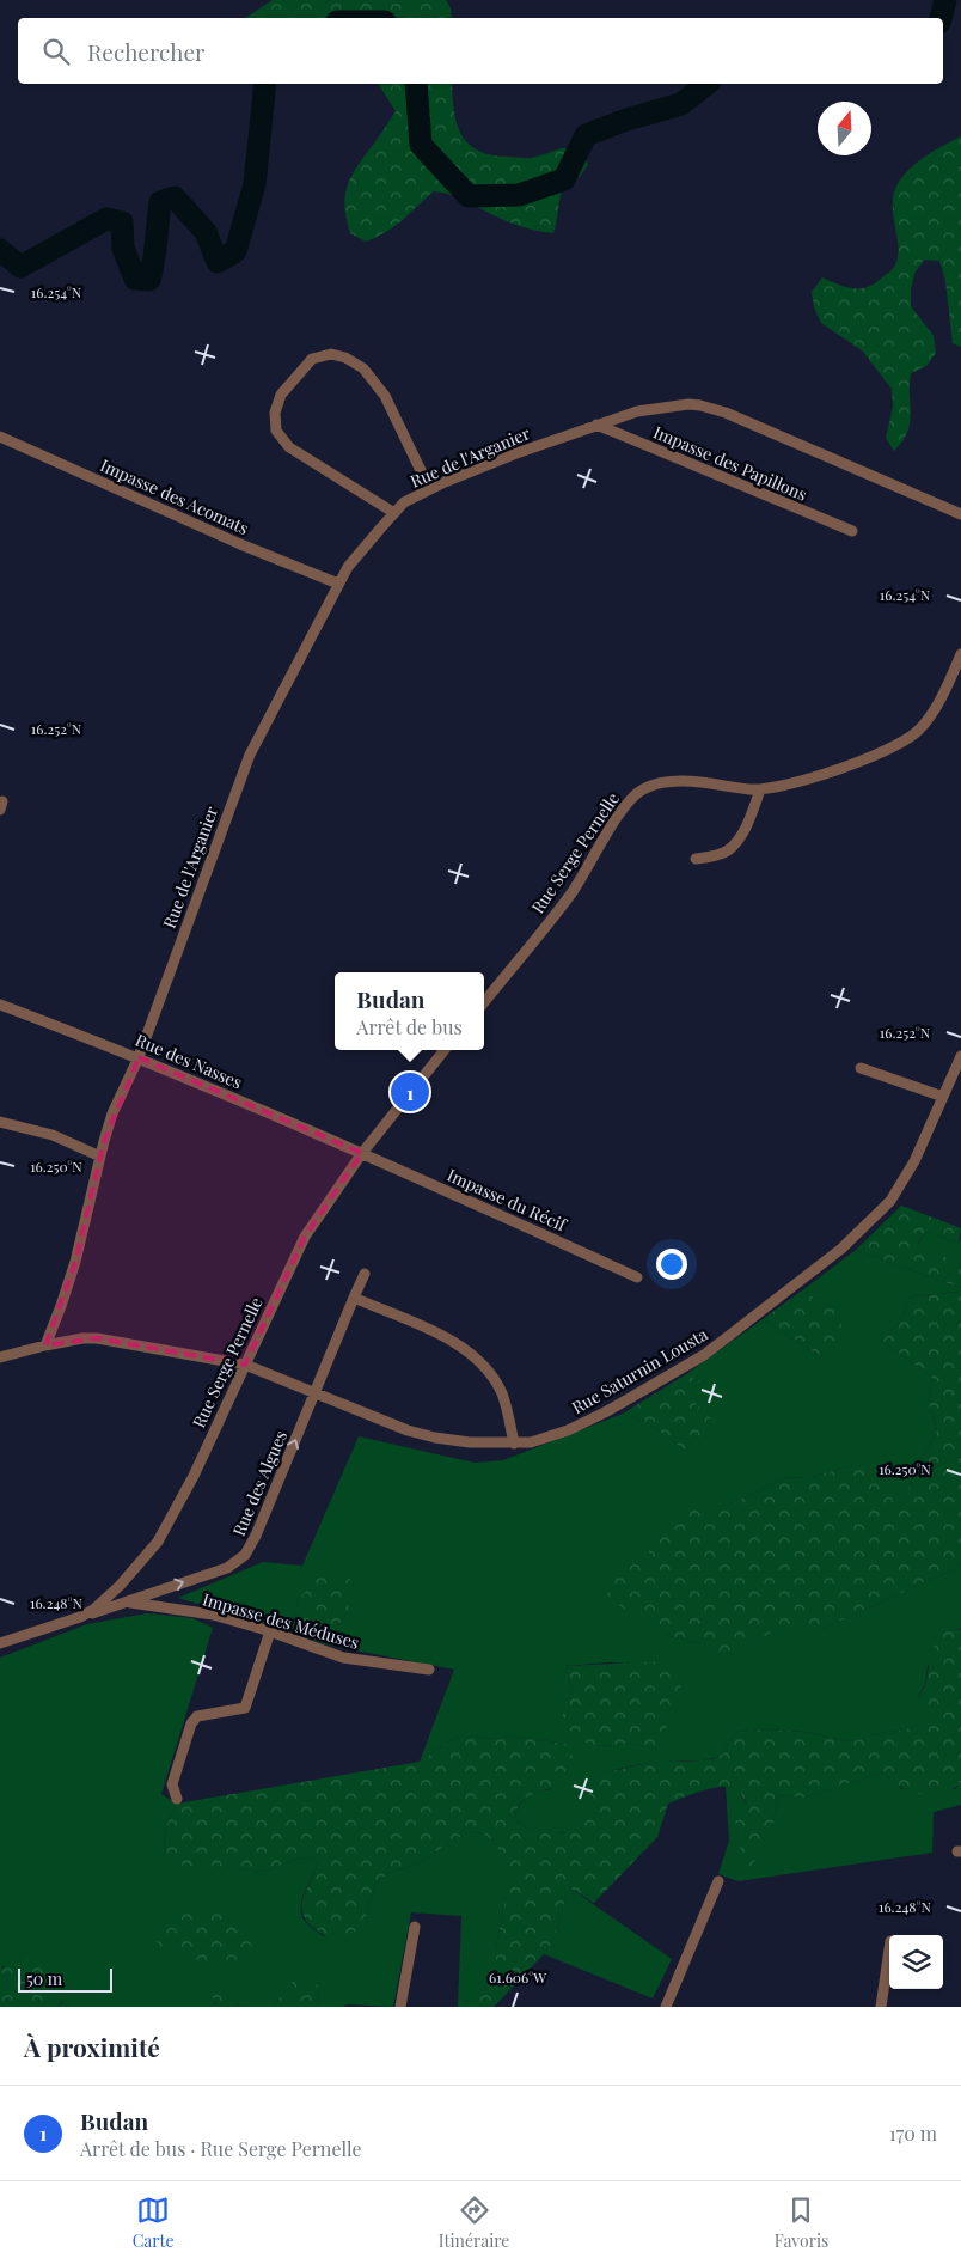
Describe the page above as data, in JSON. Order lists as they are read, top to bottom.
{
  "streets": {
    "street": [
      "Rue de l'Arganier",
      "Impasse des Papillons",
      "Impasse des Acomats",
      "Rue Serge Pernelle",
      "Rue des Nasses",
      "Impasse du Récif",
      "Rue Saturnin Lousta",
      "Rue des Algues",
      "Impasse des Méduses"
    ]
  },
  "crossings": [
    ["Rue de l'Arganier", "Impasse des Papillons"],
    ["Rue de l'Arganier", "Impasse des Acomats"],
    ["Rue de l'Arganier", "Rue des Nasses"],
    ["Rue de l'Arganier", "Rue Saturnin Lousta"],
    ["Rue Serge Pernelle", "Rue des Nasses"],
    ["Rue Serge Pernelle", "Impasse du Récif"],
    ["Rue Serge Pernelle", "Rue Saturnin Lousta"],
    ["Rue Serge Pernelle", "Rue des Algues"],
    ["Rue des Nasses", "Impasse du Récif"],
    ["Rue Saturnin Lousta", "Rue des Algues"],
    ["Rue des Algues", "Impasse des Méduses"]
  ],
  "one_way": ["Rue des Algues"],
  "scale_bar": "50 m",
  "north": "top",
  "page": {
    "search": "Rechercher",
    "popup": ["Budan", "Arrêt de bus"],
    "pins": "1",
    "scale": "50 m",
    "heading": "À proximité",
    "list": [
      {
        "mark": "1",
        "name": "Budan",
        "note": "Arrêt de bus · Rue Serge Pernelle",
        "value": "170 m"
      }
    ],
    "nav": ["Carte", "Itinéraire", "Favoris"]
  },
  "coordinates": [
    "16.254°N",
    "16.252°N",
    "16.250°N",
    "16.248°N",
    "61.606°W"
  ]
}
